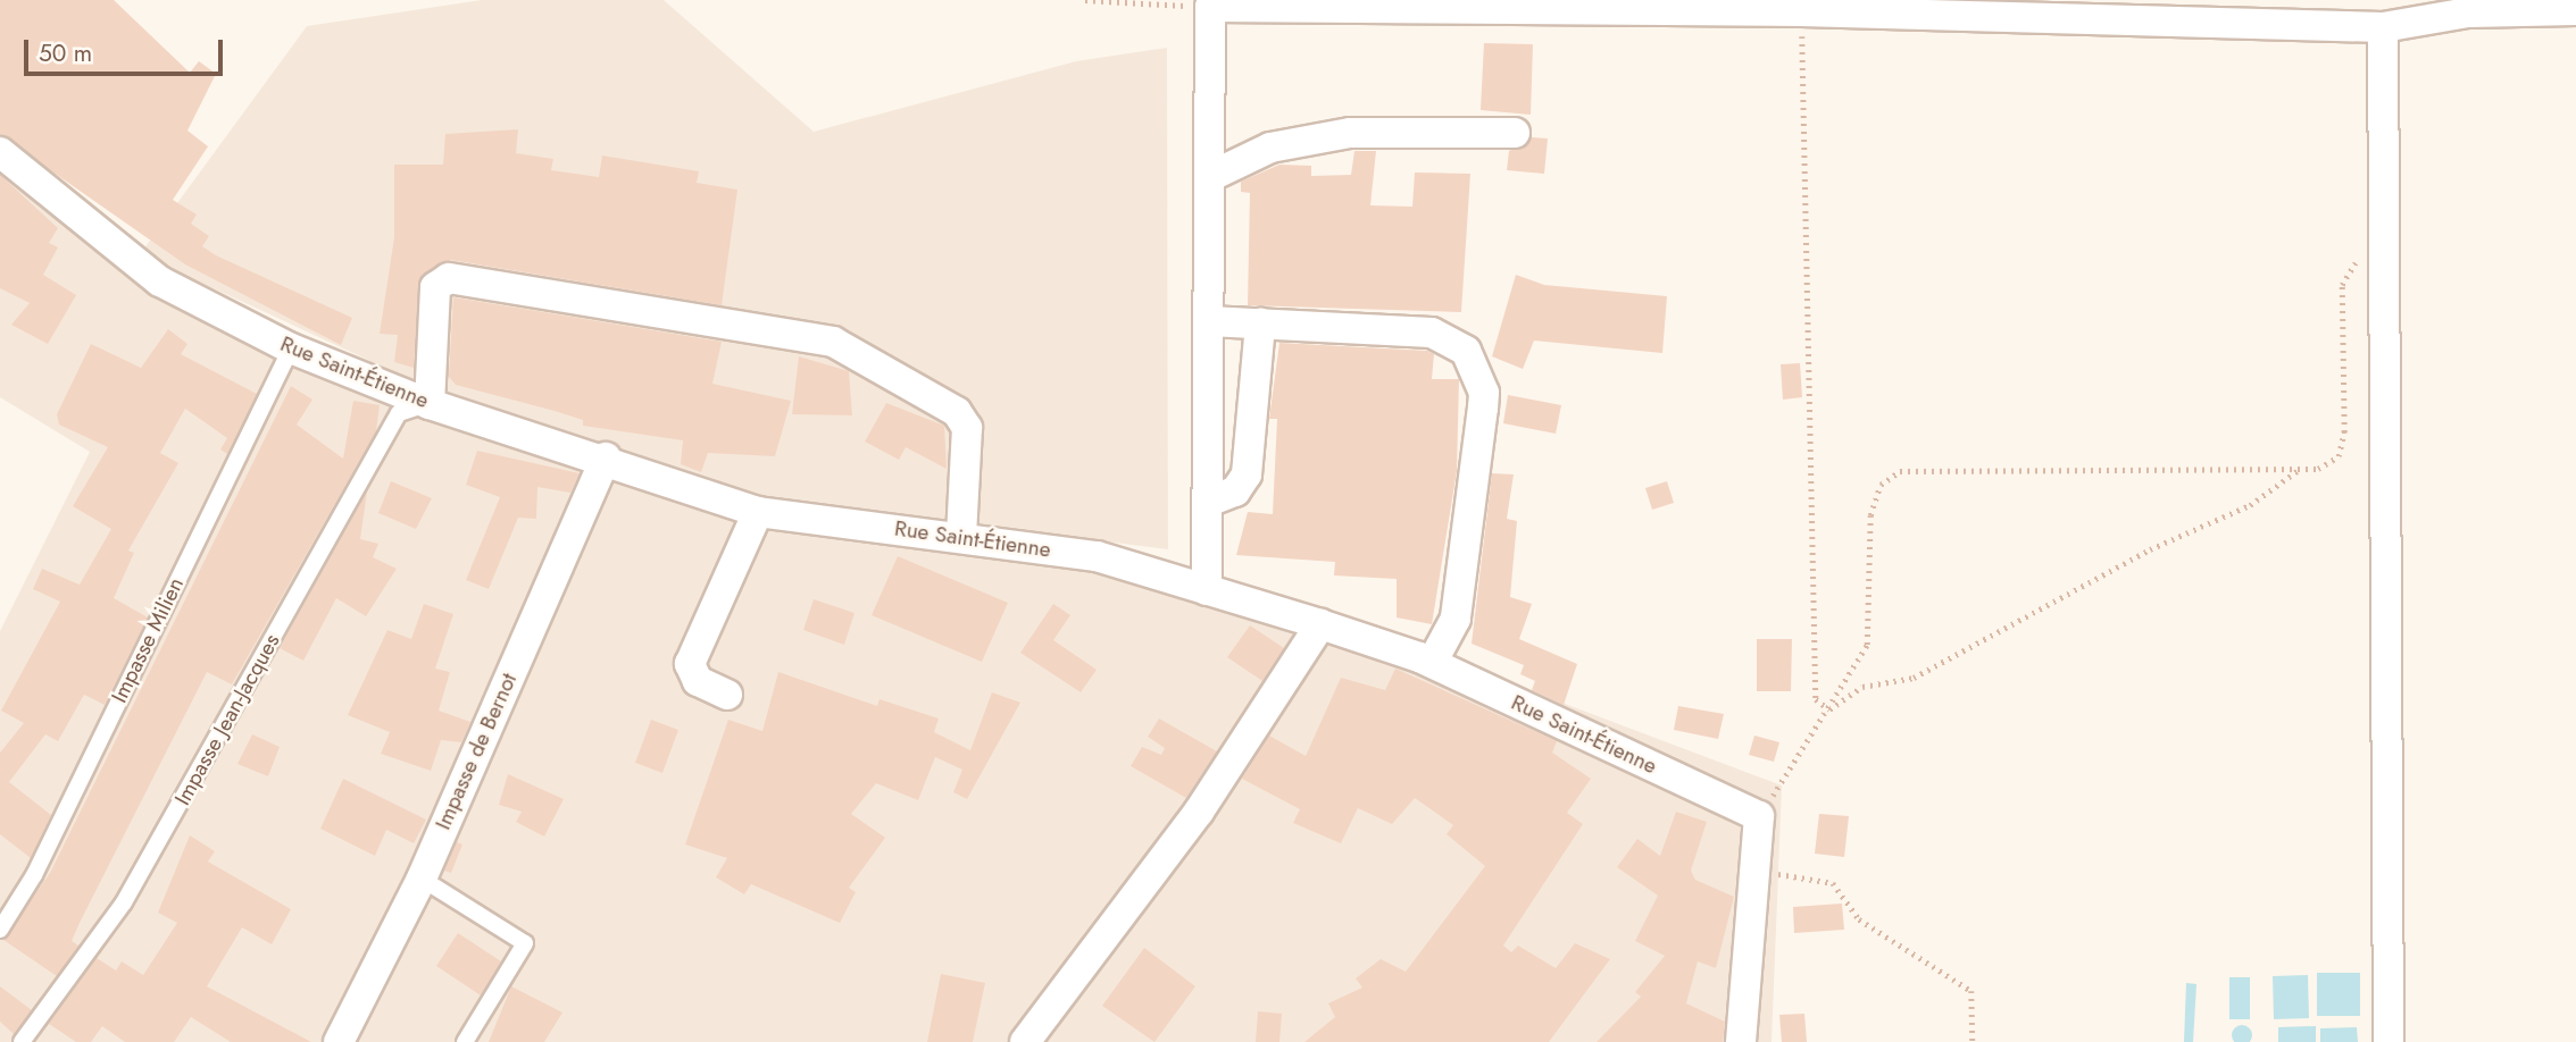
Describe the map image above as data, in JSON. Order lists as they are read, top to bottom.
{
  "streets": {
    "street": ["Rue Saint-Étienne", "Impasse de Bernot"],
    "lane": ["Impasse Milien", "Impasse Jean-Jacques"]
  },
  "crossings": [
    ["Rue Saint-Étienne", "Impasse Milien"],
    ["Rue Saint-Étienne", "Impasse Jean-Jacques"],
    ["Rue Saint-Étienne", "Impasse de Bernot"]
  ],
  "scale_bar": "50 m"
}
